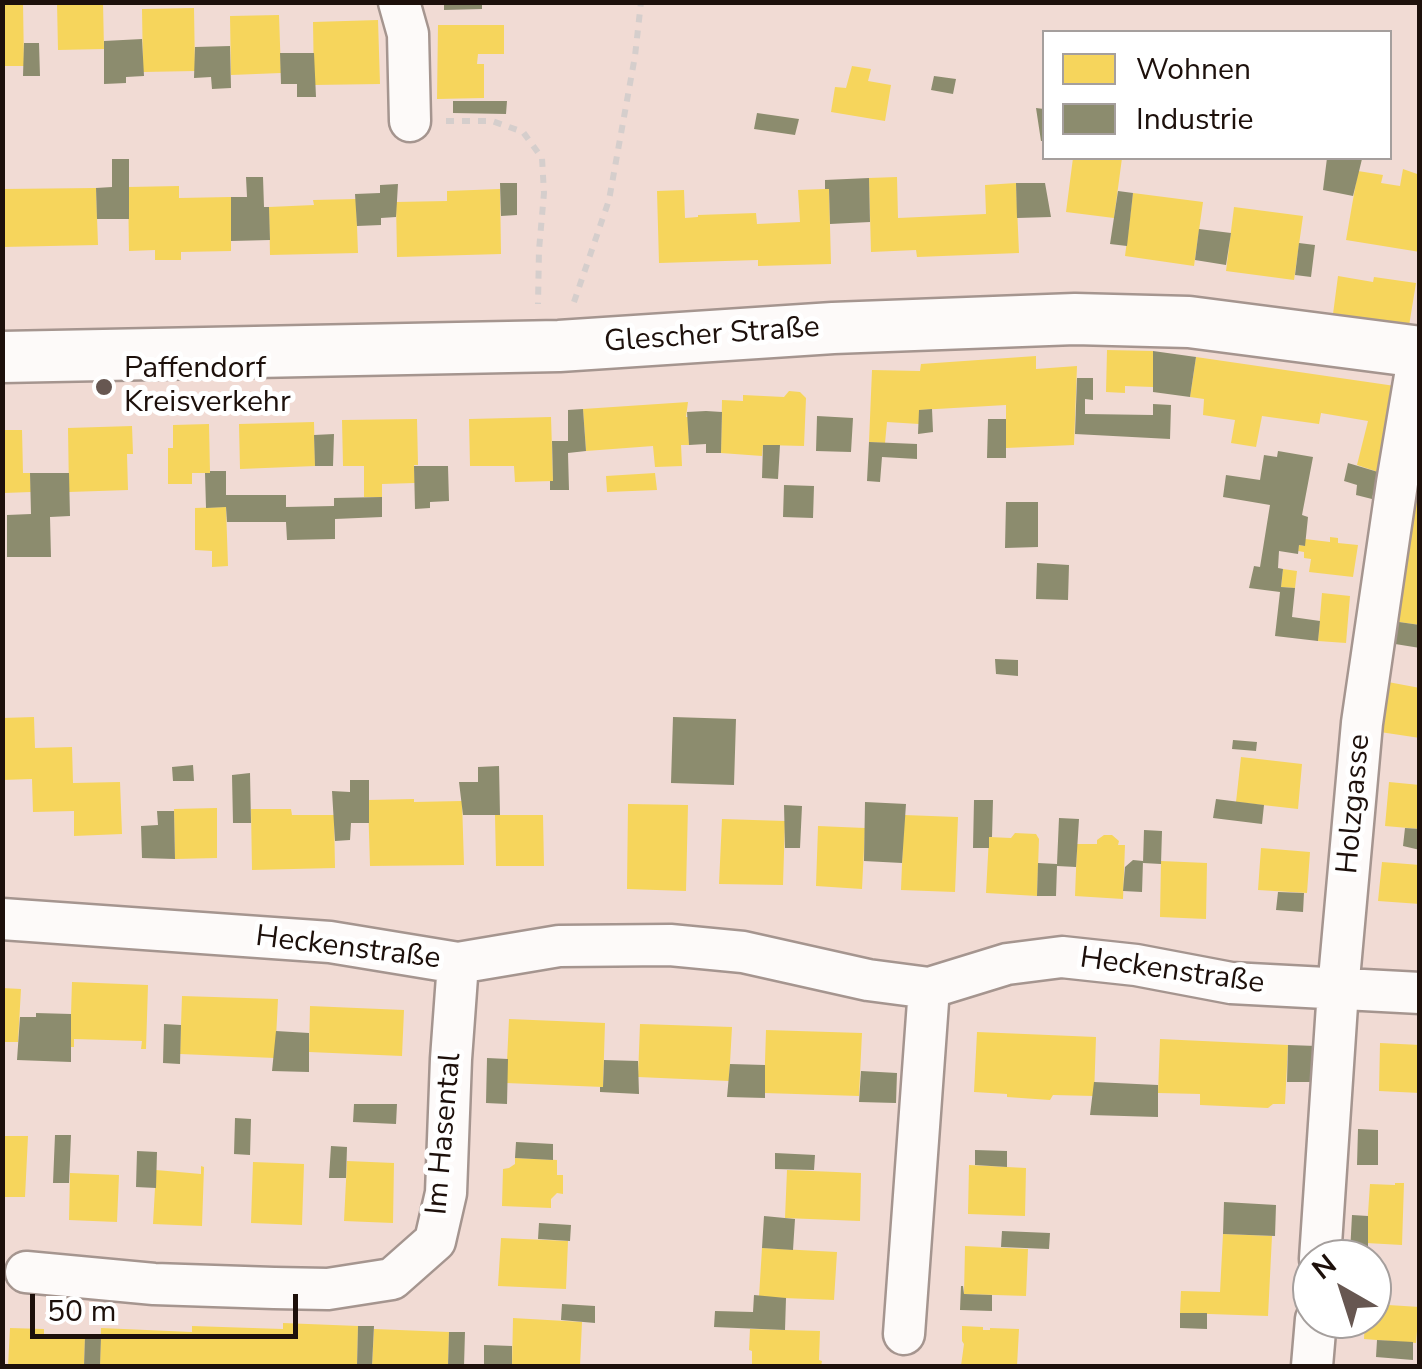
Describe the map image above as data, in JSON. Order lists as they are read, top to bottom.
{
  "streets": {
    "street": [
      "Glescher Straße",
      "Holzgasse",
      "Heckenstraße",
      "Im Hasental"
    ]
  },
  "crossings": [
    ["Glescher Straße", "Holzgasse"],
    ["Holzgasse", "Heckenstraße"],
    ["Heckenstraße", "Im Hasental"]
  ],
  "places": ["Paffendorf Kreisverkehr"],
  "legend": ["Wohnen", "Industrie"],
  "scale_bar": "50 m",
  "north": "top left"
}
